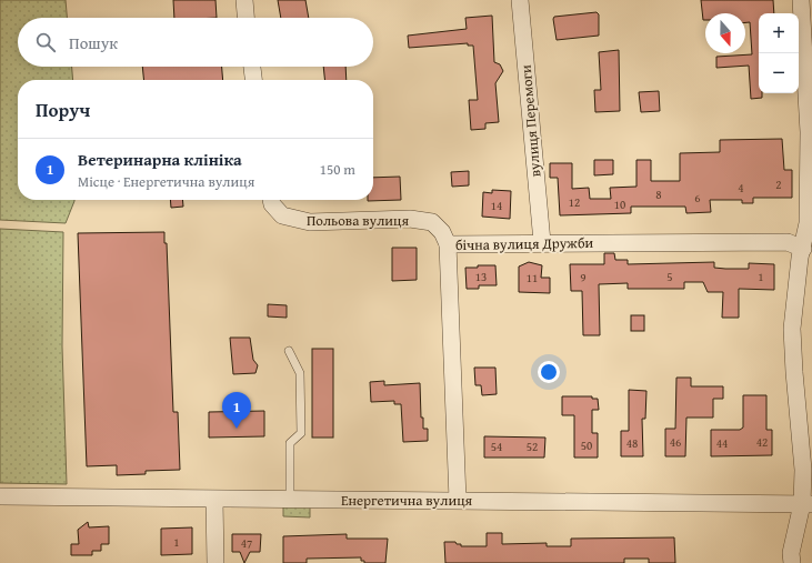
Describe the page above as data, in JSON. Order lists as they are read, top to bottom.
{
  "streets": {
    "street": [
      "вулиця Перемоги",
      "Польова вулиця",
      "бічна вулиця Дружби",
      "Енергетична вулиця"
    ]
  },
  "crossings": [
    ["вулиця Перемоги", "бічна вулиця Дружби"],
    ["Польова вулиця", "бічна вулиця Дружби"],
    ["бічна вулиця Дружби", "Енергетична вулиця"]
  ],
  "house_numbers": [
    "2",
    "4",
    "8",
    "6",
    "12",
    "10",
    "14",
    "13",
    "5",
    "1",
    "11",
    "9",
    "46",
    "42",
    "48",
    "44",
    "50",
    "54",
    "52",
    "1",
    "47"
  ],
  "north": "bottom",
  "page": {
    "map_buttons": ["+", "−"],
    "search": "Пошук",
    "heading": "Поруч",
    "list": [
      {
        "mark": "1",
        "name": "Ветеринарна клініка",
        "note": "Місце · Енергетична вулиця",
        "value": "150 m"
      }
    ],
    "pins": "1"
  }
}
